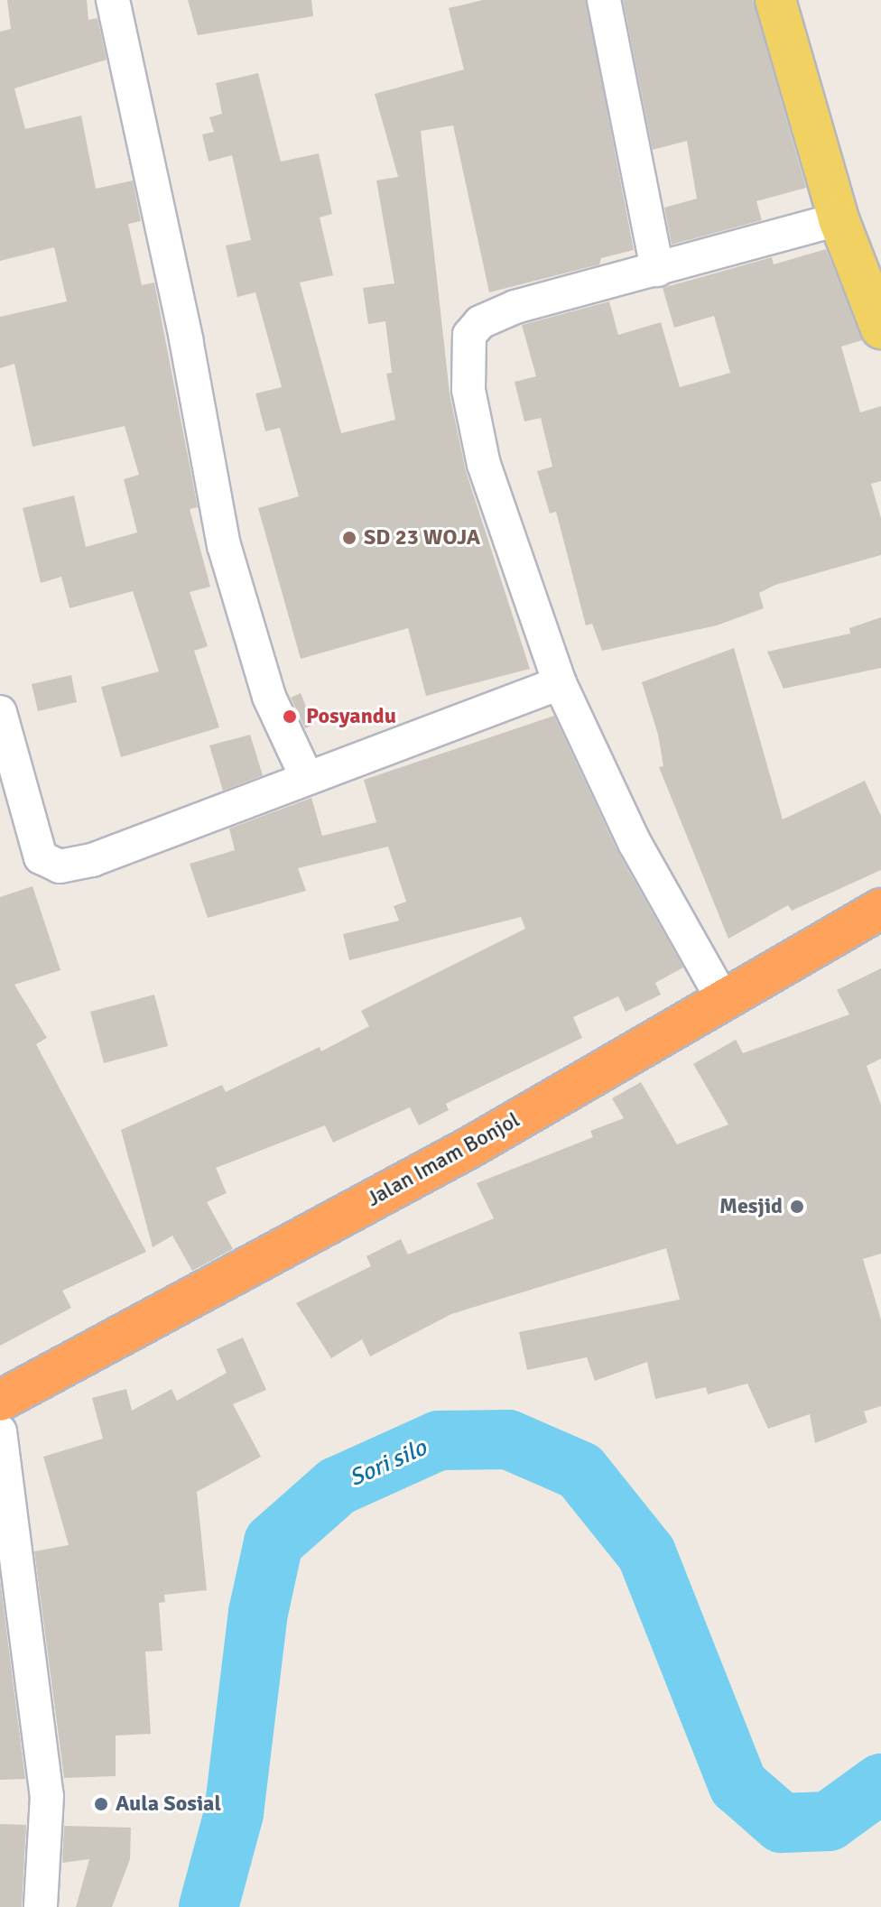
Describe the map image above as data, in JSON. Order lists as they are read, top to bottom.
{
  "streets": {
    "highway": ["Jalan Imam Bonjol"]
  },
  "water": ["Sori silo"],
  "places": [
    "SD 23 WOJA",
    "Posyandu",
    "Mesjid",
    "Aula Sosial"
  ]
}
